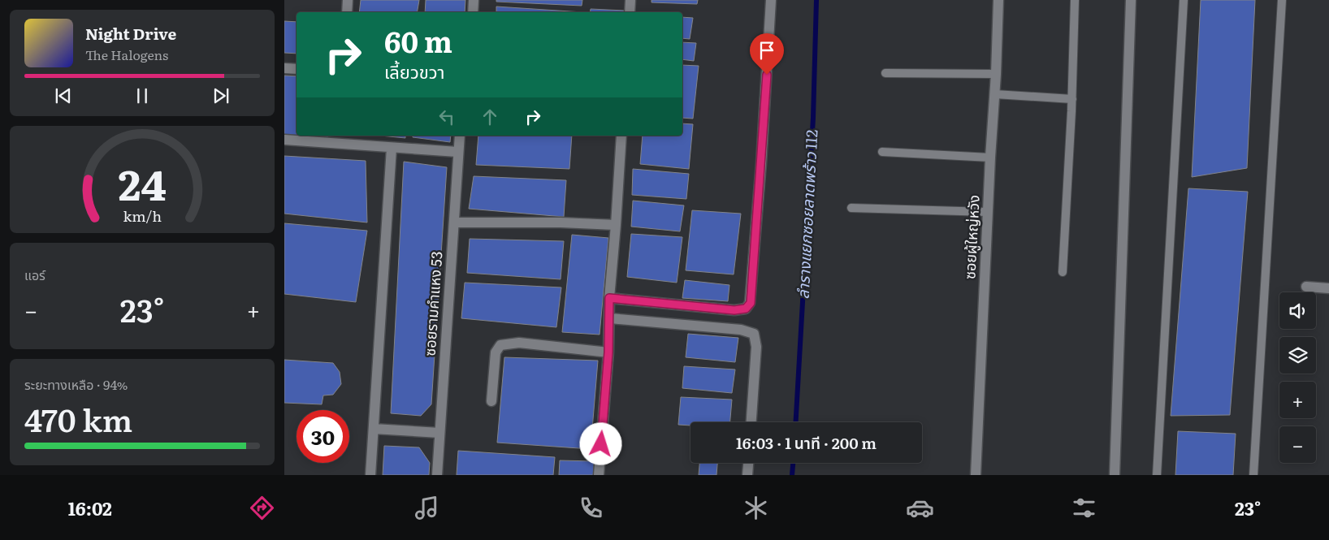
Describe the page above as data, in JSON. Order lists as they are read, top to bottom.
{
  "streets": {
    "street": ["ซอยผู้ใหญ่หวัง", "ซอยรามคำแหง 53"]
  },
  "water": ["ลำรางแยกซอยลาดพร้าว 112"],
  "page": {
    "turn": ["60 m", "เลี้ยวขวา"],
    "song": ["Night Drive", "The Halogens"],
    "tile": [
      "แอร์",
      ["ระยะทางเหลือ · 94%", "470 km"]
    ],
    "heat": ["−", "23°", "+"],
    "map_buttons": ["+", "−"],
    "limit": "30",
    "trip": "16:03 · 1 นาที · 200 m",
    "tabs": ["16:02", "23°"],
    "gauge": ["24", "km/h"]
  }
}
